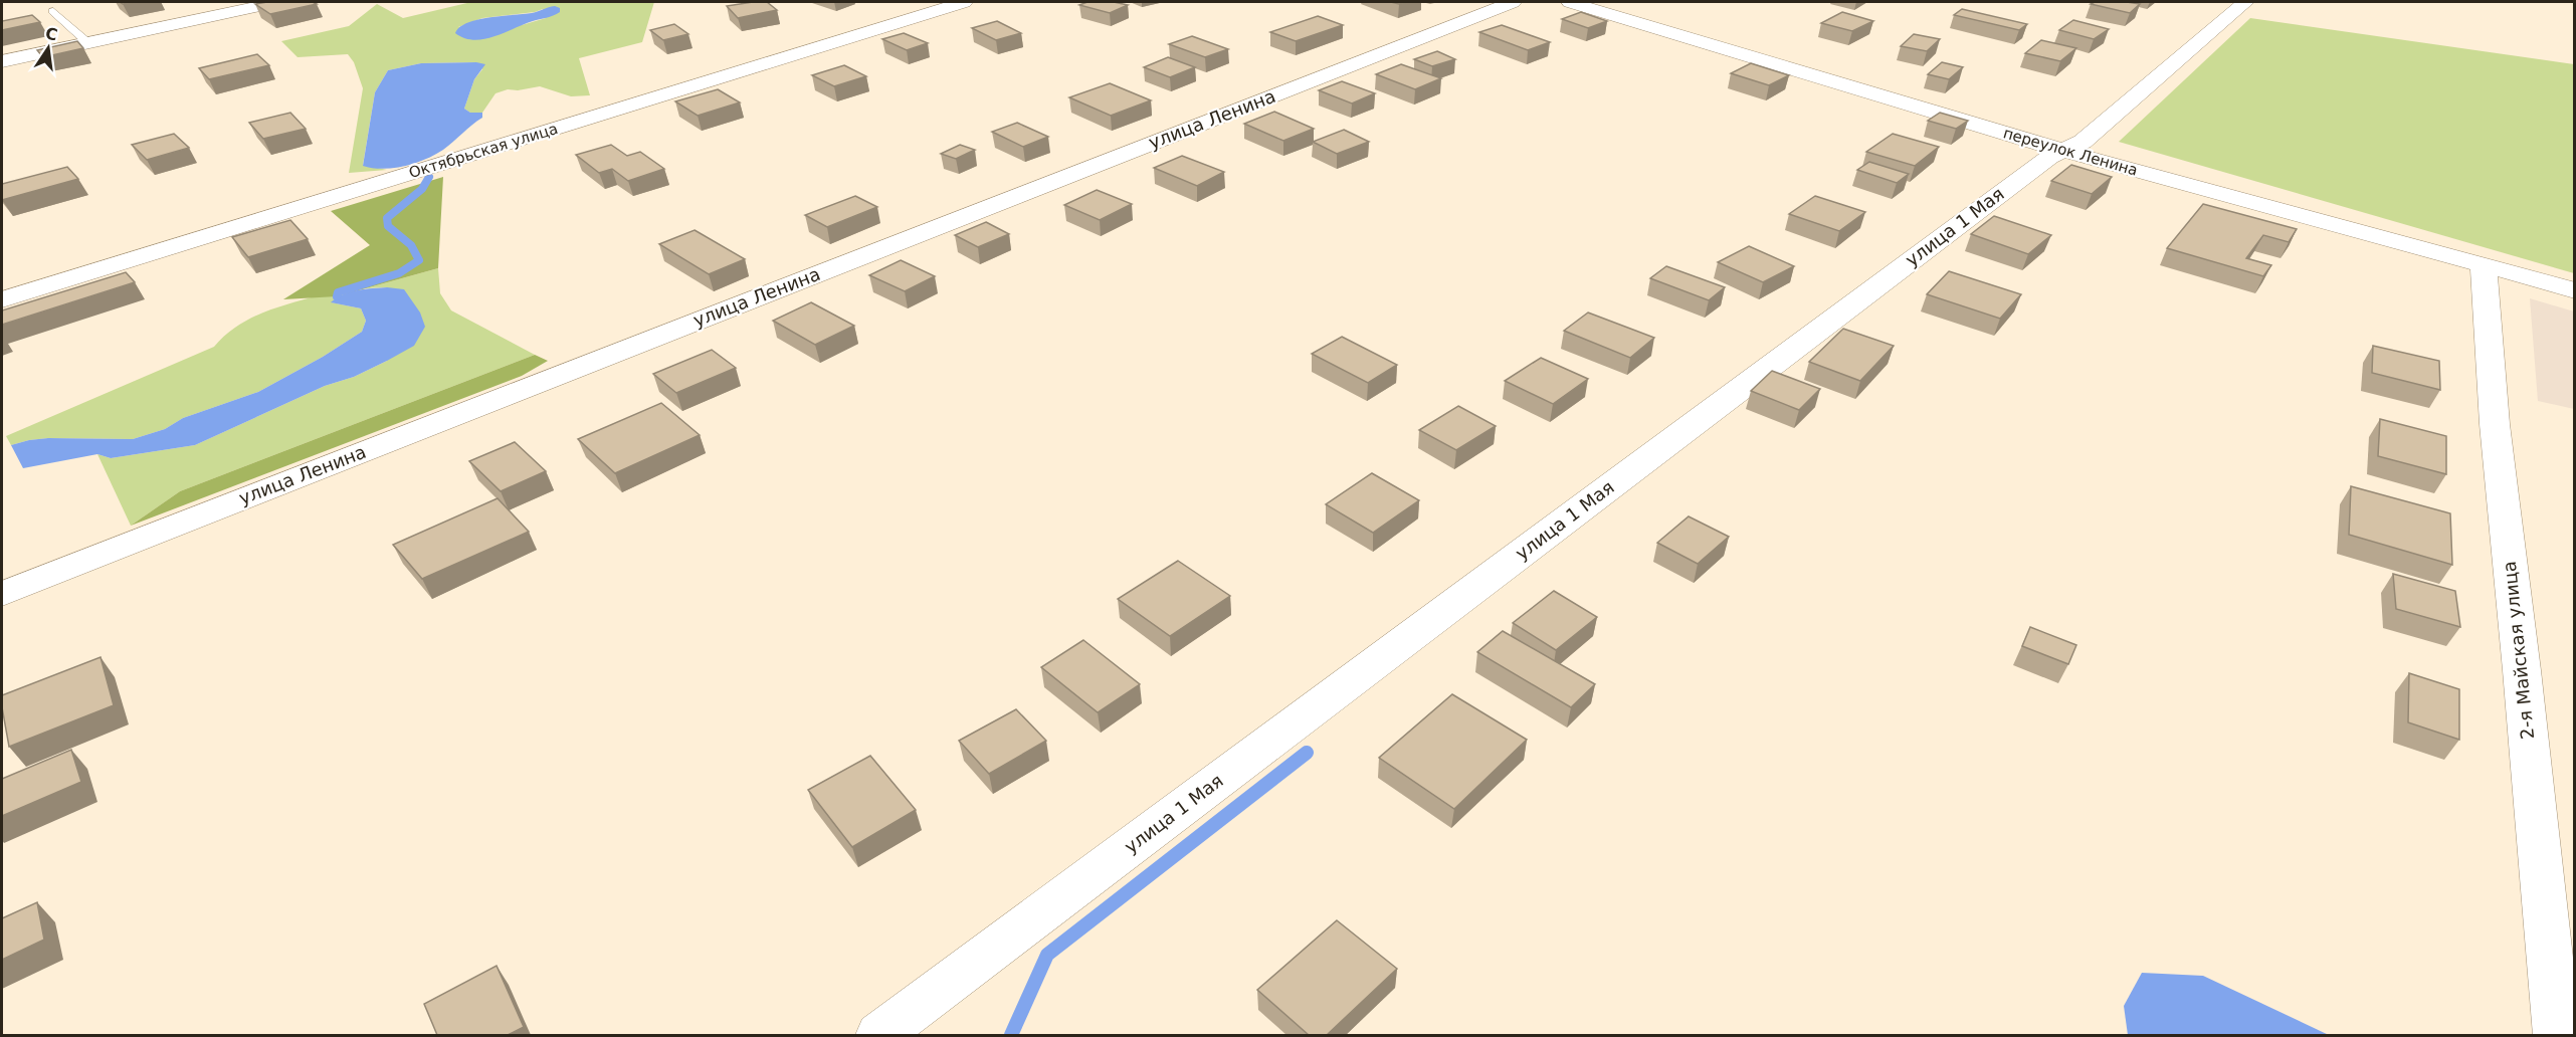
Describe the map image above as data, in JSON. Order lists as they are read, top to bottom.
{
  "streets": {
    "street": [
      "улица Ленина",
      "Октябрьская улица",
      "переулок Ленина",
      "улица 1 Мая",
      "2-я Майская улица"
    ]
  },
  "crossings": [
    ["переулок Ленина", "улица 1 Мая"],
    ["переулок Ленина", "2-я Майская улица"]
  ],
  "north": "top"
}
